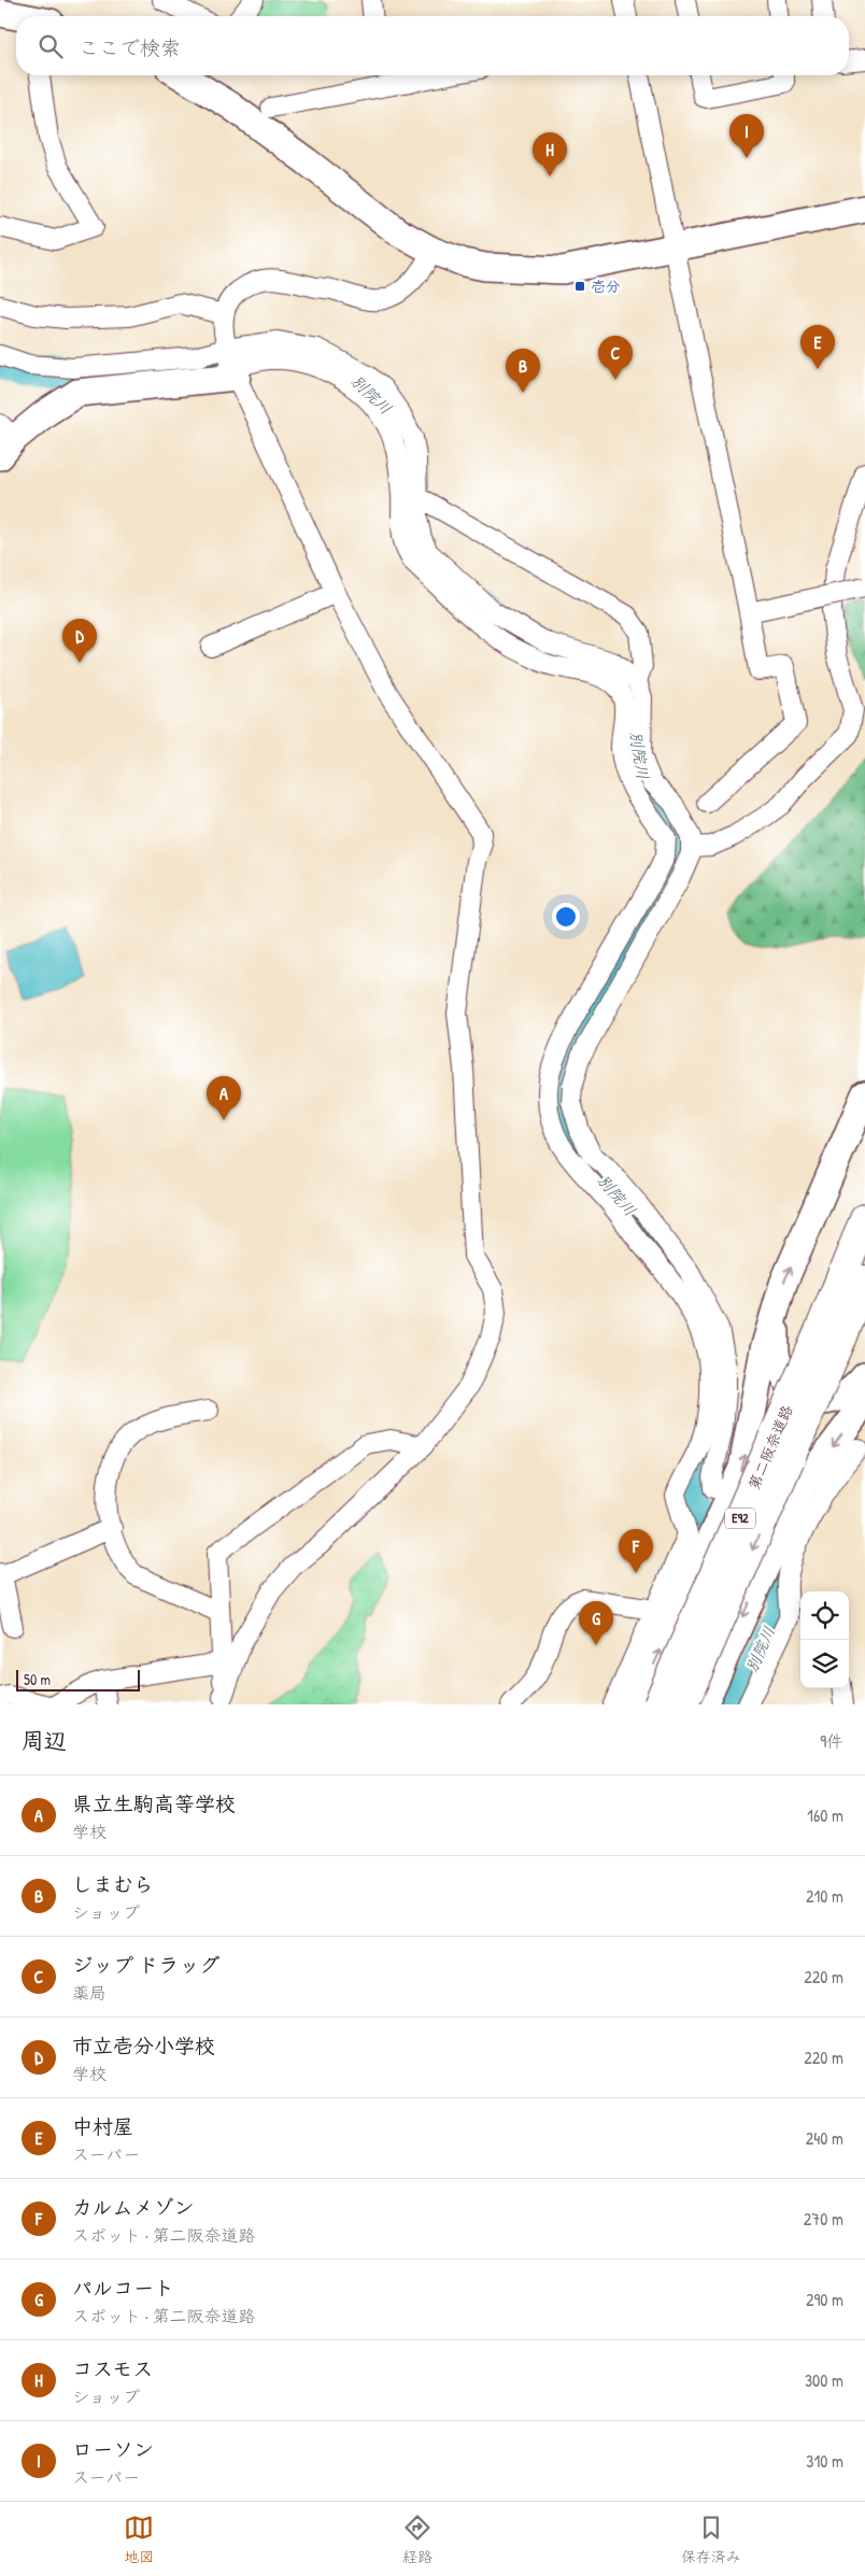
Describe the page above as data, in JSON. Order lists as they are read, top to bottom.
{
  "streets": {
    "highway": ["第二阪奈道路", "E92"]
  },
  "water": ["別院川"],
  "places": {
    "transit": ["壱分"]
  },
  "scale_bar": "50 m",
  "page": {
    "search": "ここで検索",
    "pins": [
      "I",
      "H",
      "E",
      "C",
      "B",
      "D",
      "A",
      "F",
      "G"
    ],
    "scale": "50 m",
    "heading": ["周辺", "9件"],
    "list": [
      {
        "mark": "A",
        "name": "県立生駒高等学校",
        "note": "学校",
        "value": "160 m"
      },
      {
        "mark": "B",
        "name": "しまむら",
        "note": "ショップ",
        "value": "210 m"
      },
      {
        "mark": "C",
        "name": "ジップ ドラッグ",
        "note": "薬局",
        "value": "220 m"
      },
      {
        "mark": "D",
        "name": "市立壱分小学校",
        "note": "学校",
        "value": "220 m"
      },
      {
        "mark": "E",
        "name": "中村屋",
        "note": "スーパー",
        "value": "240 m"
      },
      {
        "mark": "F",
        "name": "カルムメゾン",
        "note": "スポット · 第二阪奈道路",
        "value": "270 m"
      },
      {
        "mark": "G",
        "name": "パルコート",
        "note": "スポット · 第二阪奈道路",
        "value": "290 m"
      },
      {
        "mark": "H",
        "name": "コスモス",
        "note": "ショップ",
        "value": "300 m"
      },
      {
        "mark": "I",
        "name": "ローソン",
        "note": "スーパー",
        "value": "310 m"
      }
    ],
    "nav": ["地図", "経路", "保存済み"]
  }
}
